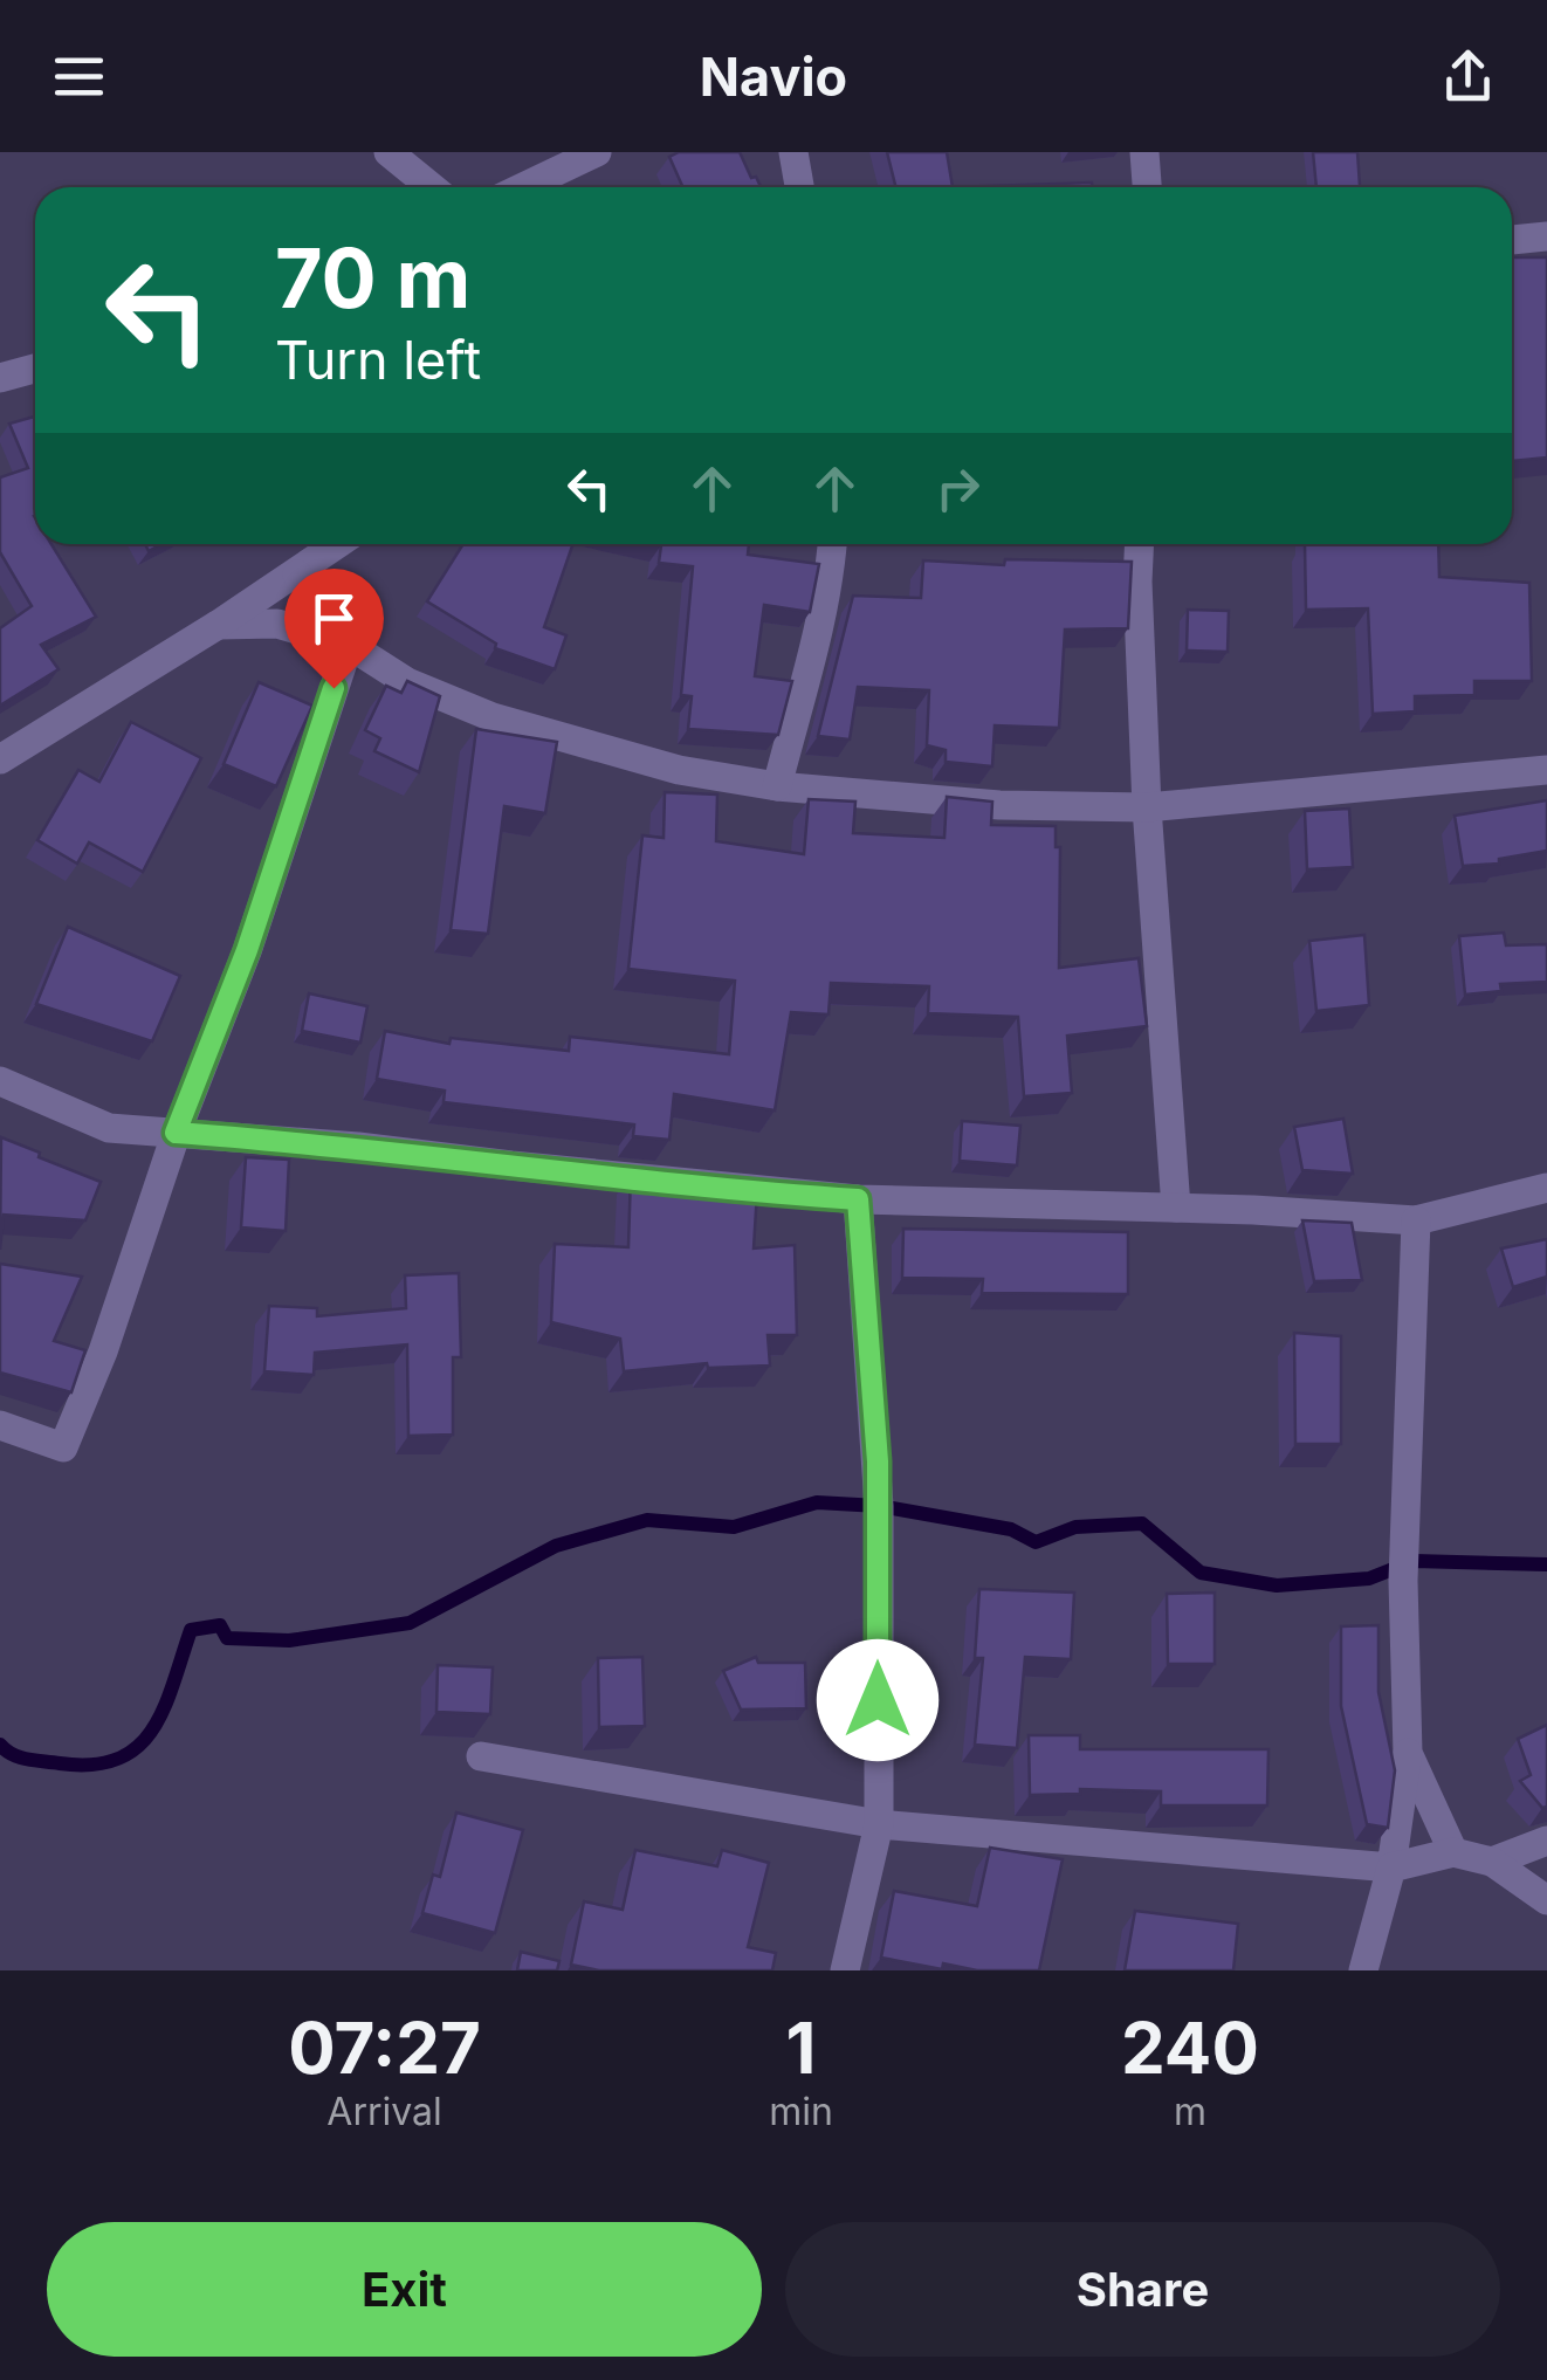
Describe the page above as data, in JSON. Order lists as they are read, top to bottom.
{
  "page": {
    "header": "Navio",
    "turn": ["70 m", "Turn left"],
    "eta": [
      "07:27",
      "Arrival",
      "1",
      "min",
      "240",
      "m"
    ],
    "buttons": ["Exit", "Share"]
  }
}
